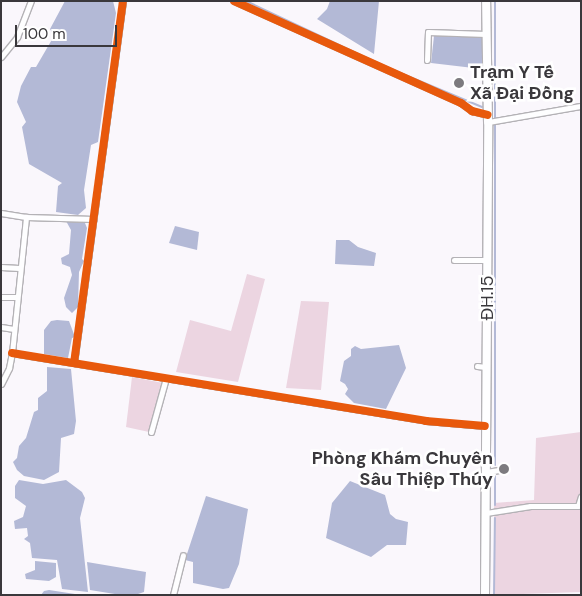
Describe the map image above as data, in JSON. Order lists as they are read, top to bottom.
{
  "streets": {
    "main road": ["ĐH.15"]
  },
  "places": ["Trạm Y Tế Xã Đại Đồng", "Phòng Khám Chuyên Sâu Thiệp Thúy"],
  "scale_bar": "100 m"
}
